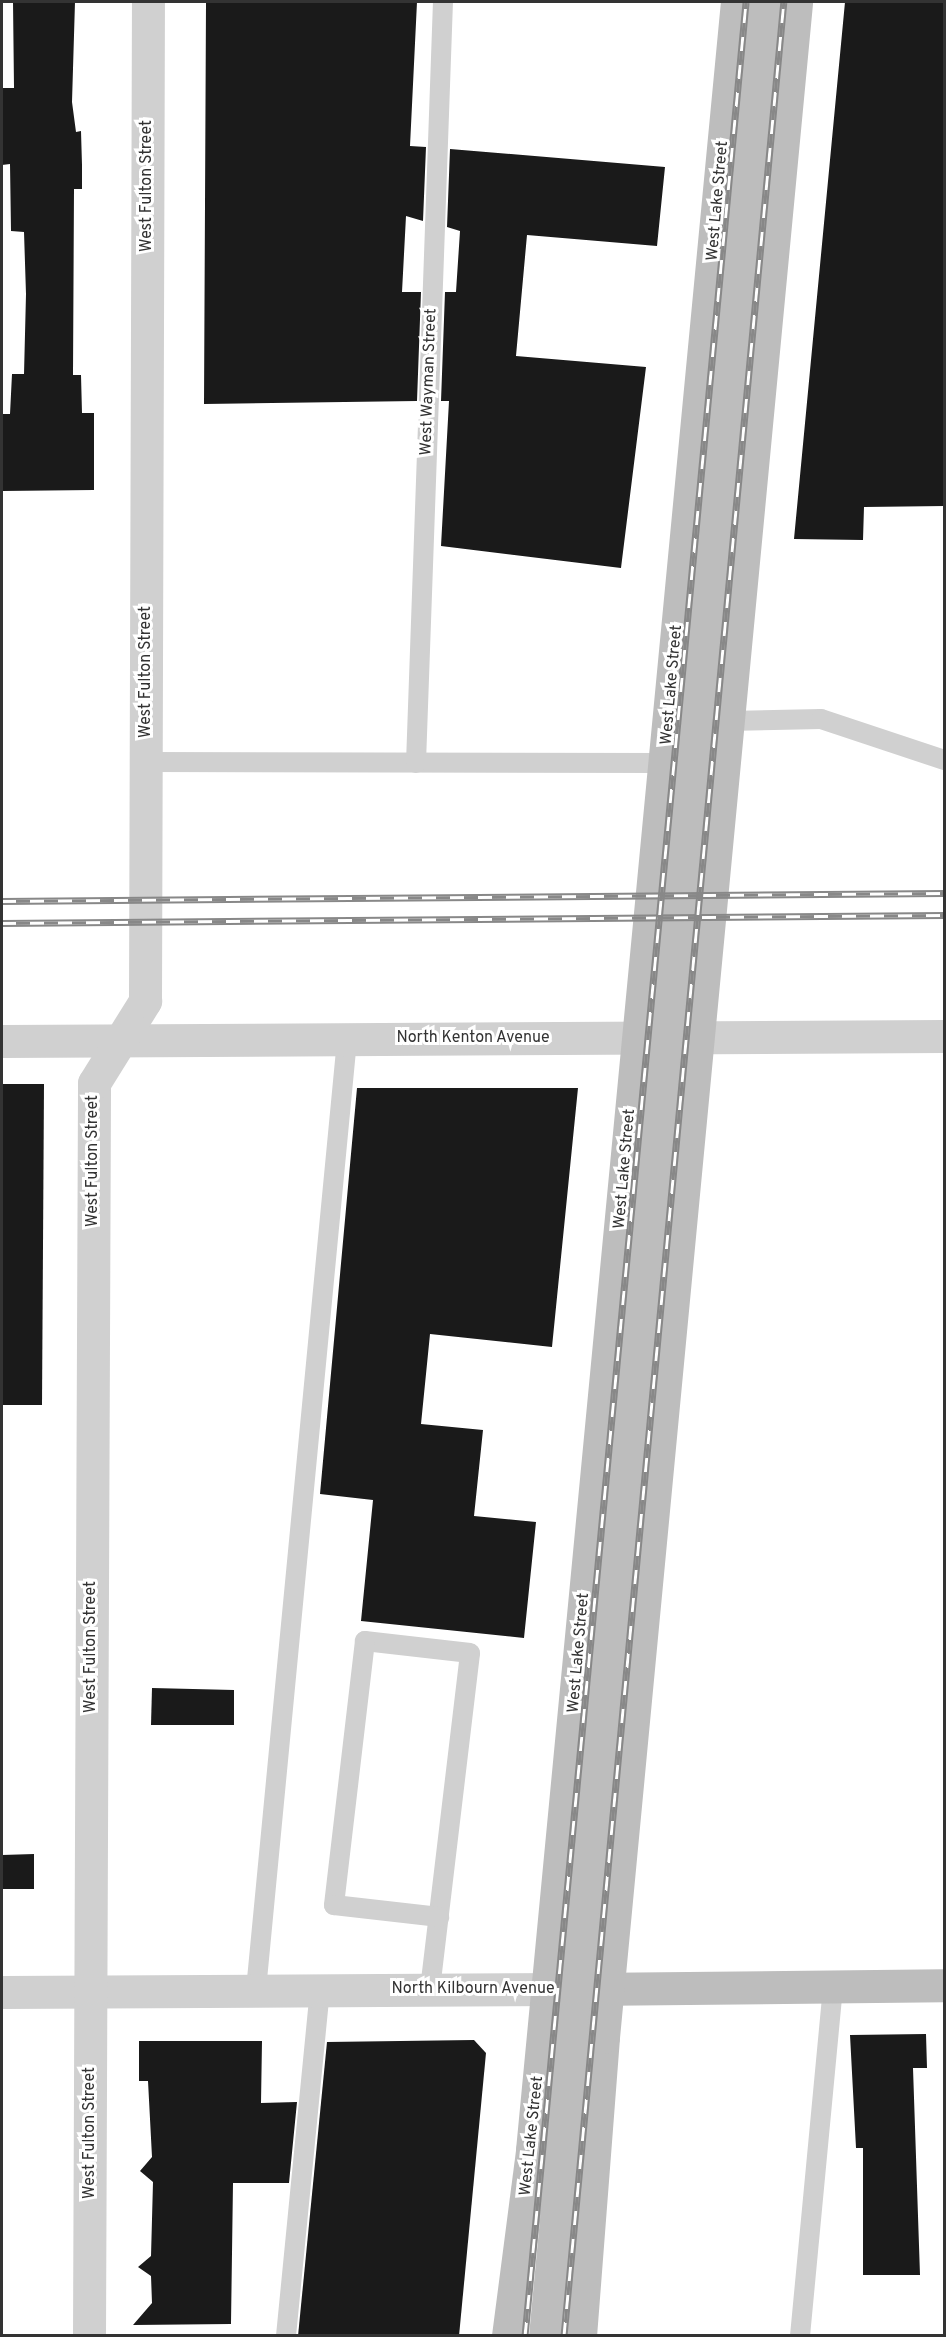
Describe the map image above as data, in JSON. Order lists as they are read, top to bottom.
{
  "streets": {
    "main road": ["West Lake Street", "North Kilbourn Avenue"],
    "street": ["West Fulton Street", "North Kenton Avenue"],
    "lane": ["West Wayman Street"]
  },
  "crossings": [
    ["West Fulton Street", "North Kenton Avenue"],
    ["West Fulton Street", "North Kilbourn Avenue"],
    ["West Lake Street", "North Kenton Avenue"],
    ["West Lake Street", "North Kilbourn Avenue"]
  ]
}
